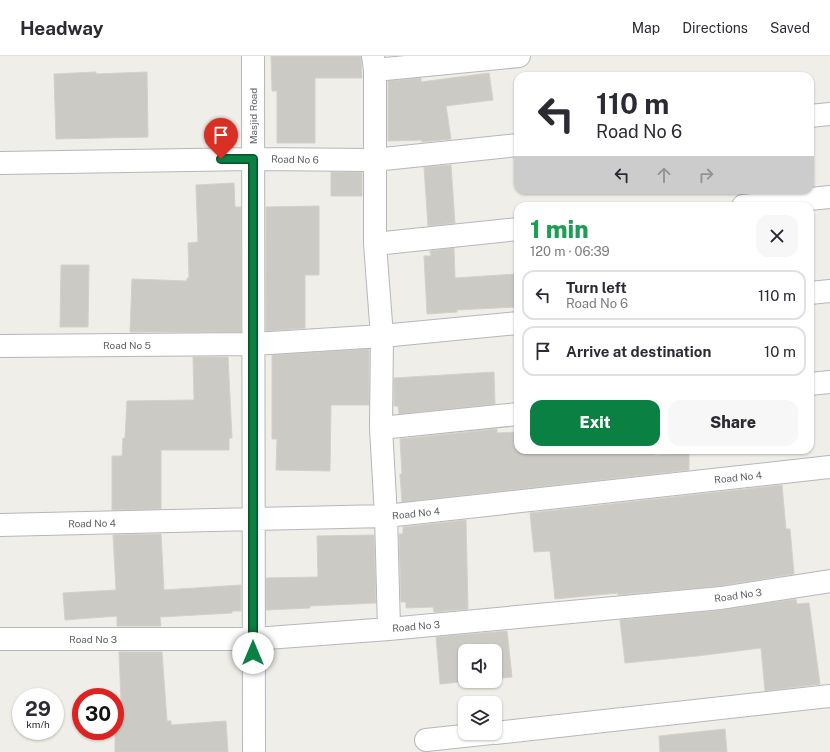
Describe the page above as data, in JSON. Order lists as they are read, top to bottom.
{
  "streets": {
    "street": [
      "Masjid Road",
      "Road No 6",
      "Road No 5",
      "Road No 4",
      "Road No 3"
    ]
  },
  "crossings": [
    ["Masjid Road", "Road No 6"],
    ["Masjid Road", "Road No 5"],
    ["Masjid Road", "Road No 4"],
    ["Masjid Road", "Road No 3"]
  ],
  "page": {
    "header": "Headway",
    "nav": ["Map", "Directions", "Saved"],
    "turn": ["110 m", "Road No 6"],
    "heading": ["1 min", "120 m · 06:39"],
    "list": [
      {
        "name": "Turn left",
        "note": "Road No 6",
        "value": "110 m"
      },
      {
        "name": "Arrive at destination",
        "value": "10 m"
      }
    ],
    "buttons": ["Exit", "Share"],
    "speed": "29 km/h",
    "limit": "30"
  }
}
